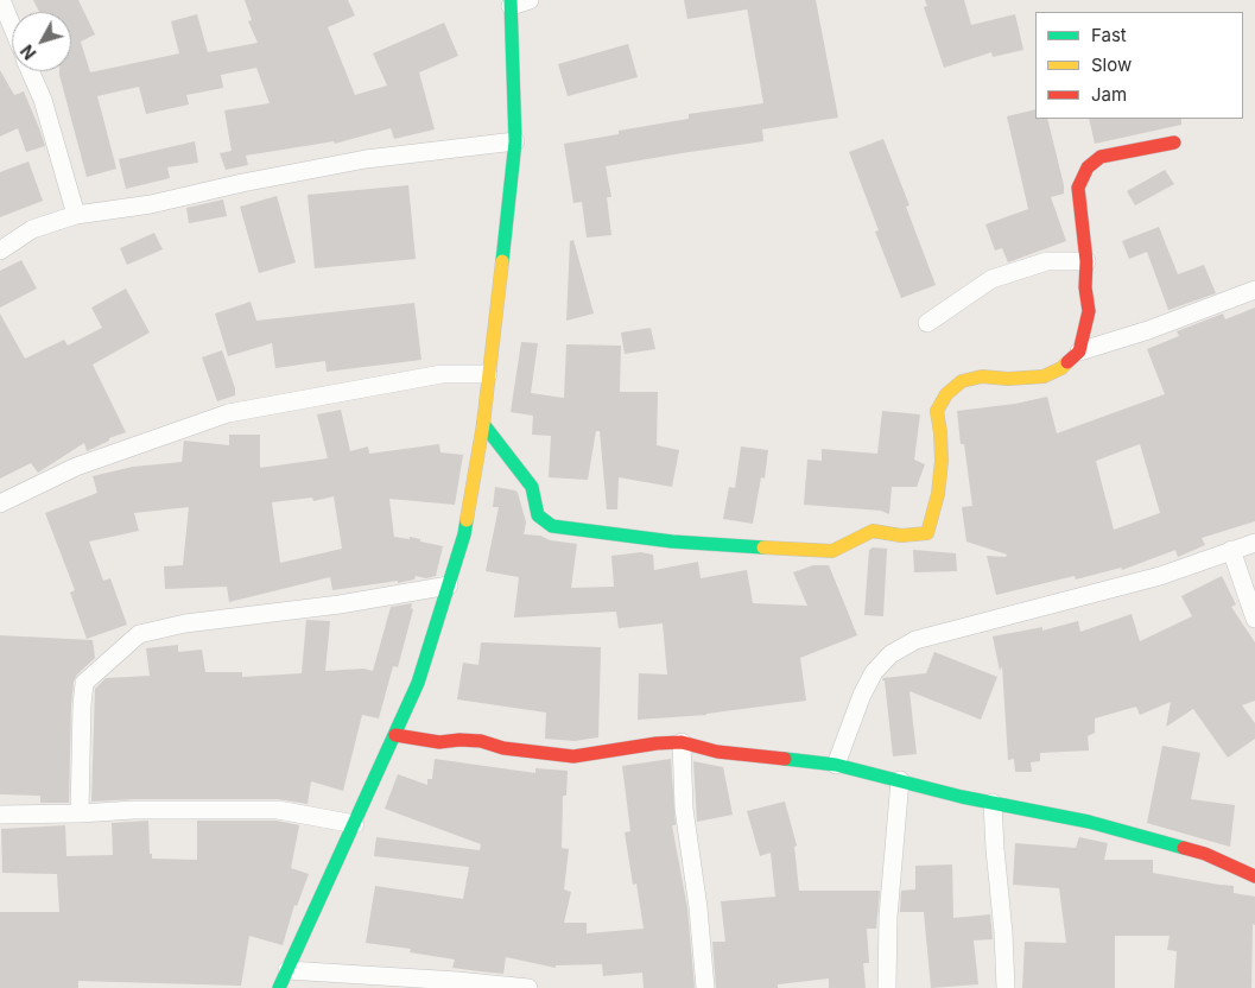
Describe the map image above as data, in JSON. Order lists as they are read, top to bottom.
{
  "legend": ["Fast", "Slow", "Jam"],
  "north": "bottom left"
}
